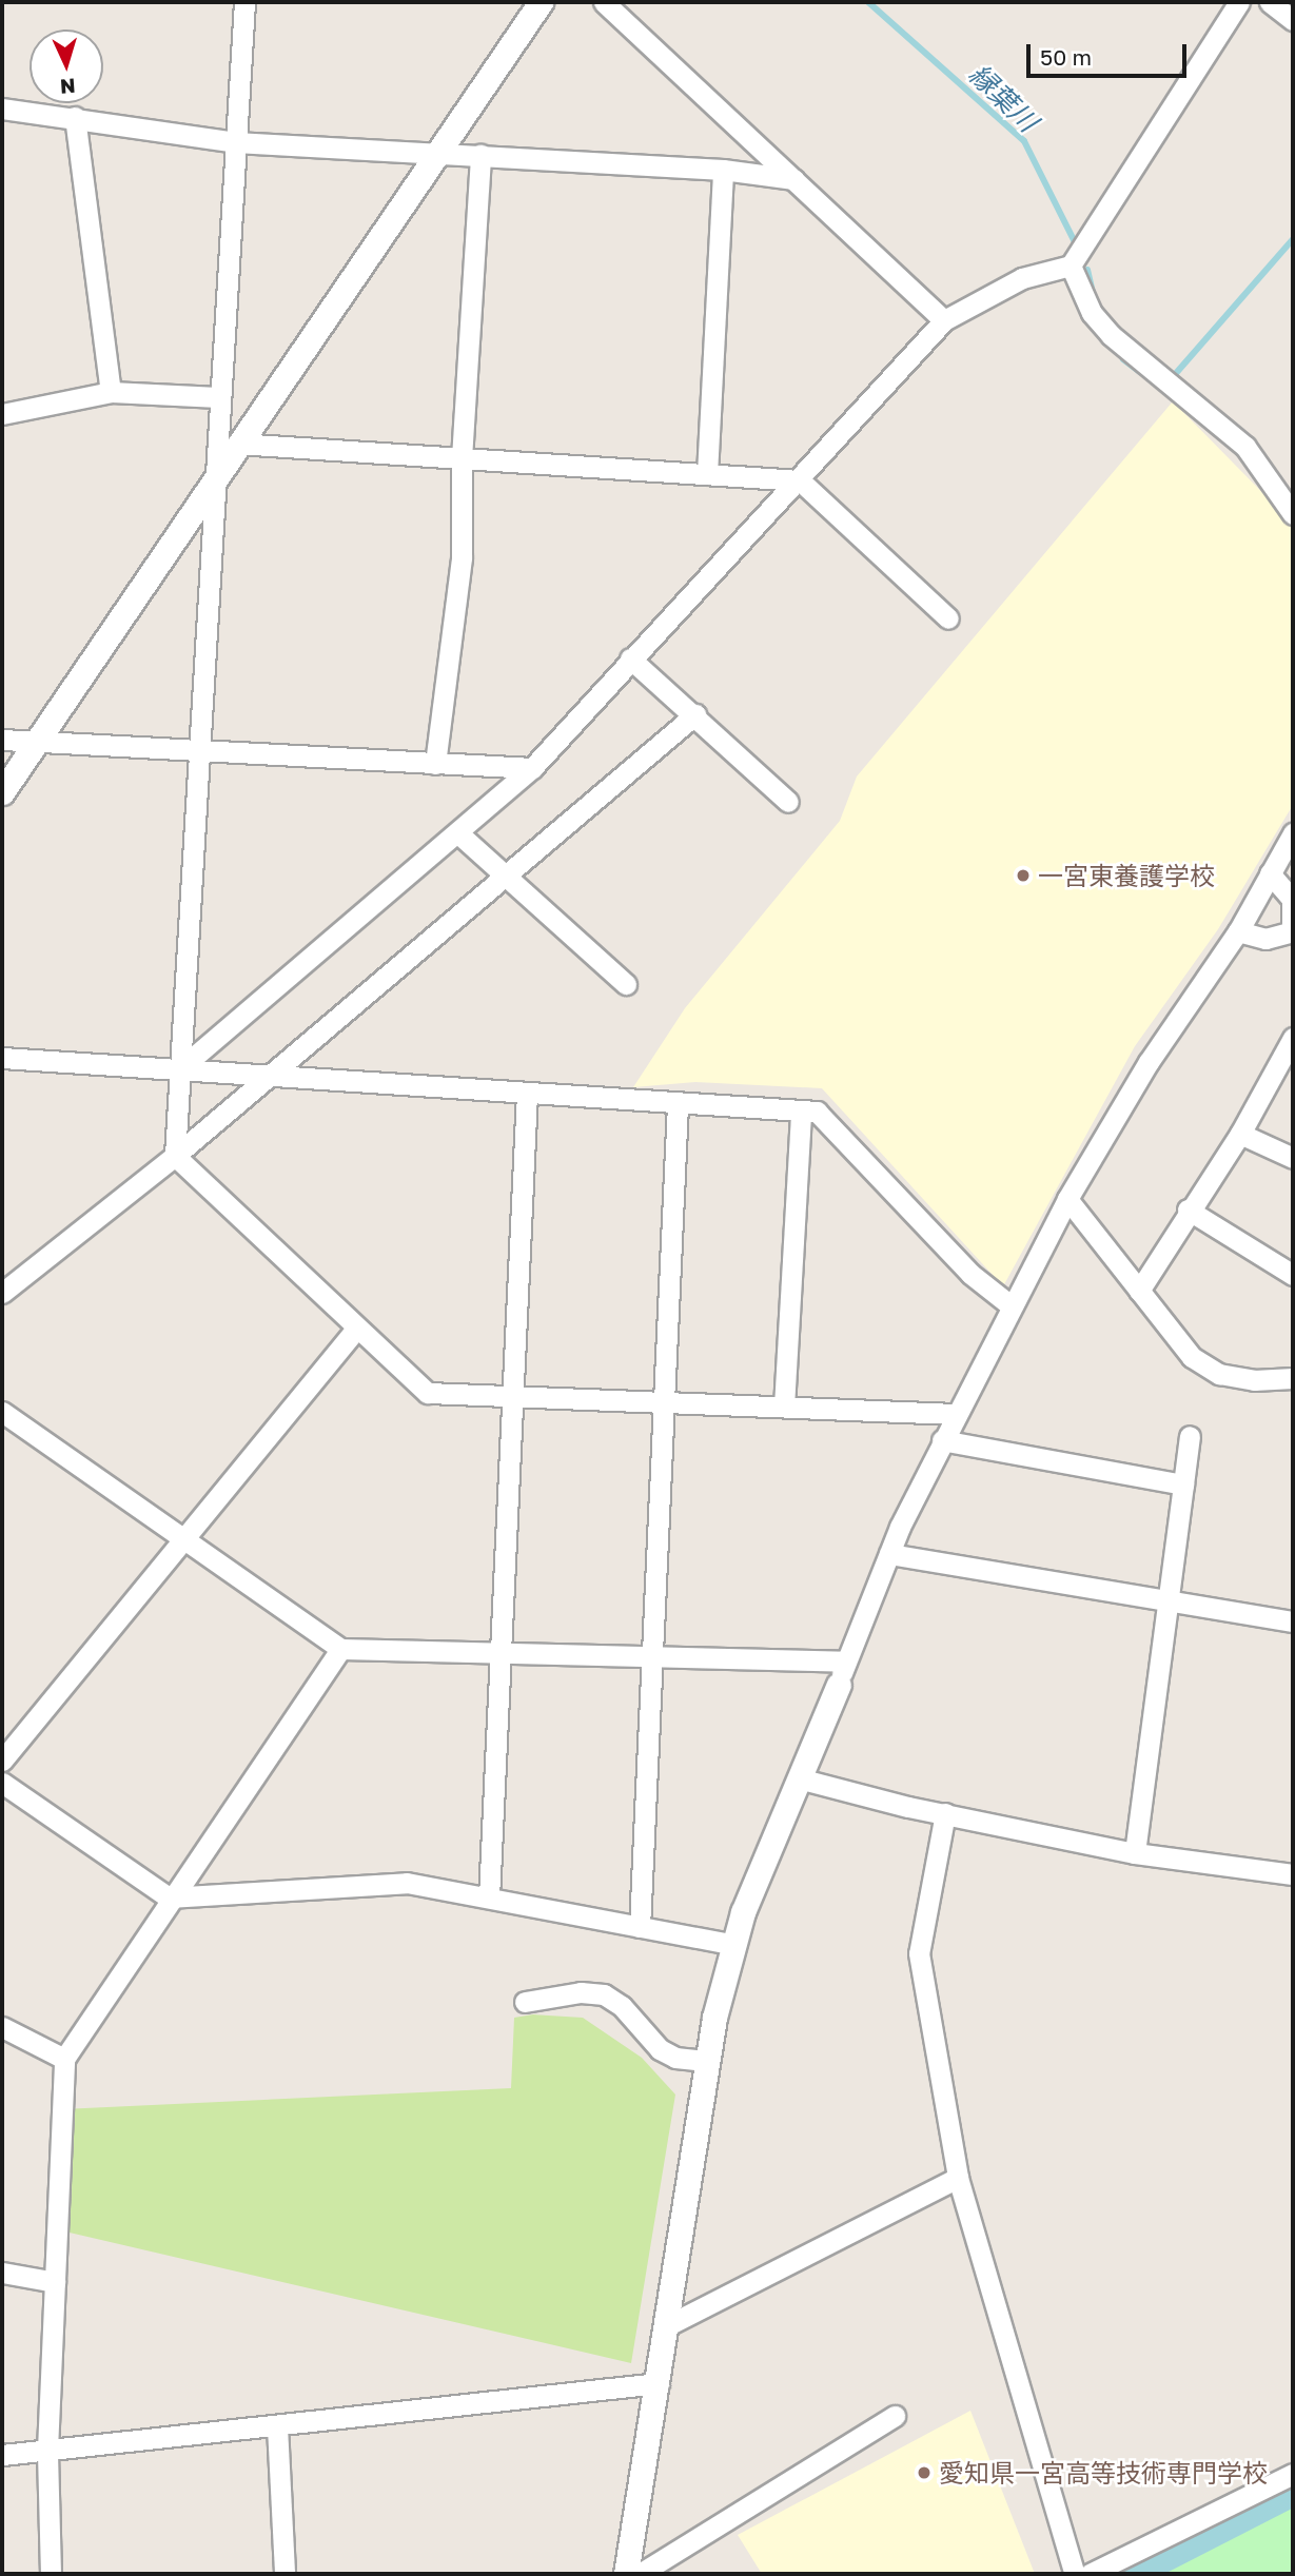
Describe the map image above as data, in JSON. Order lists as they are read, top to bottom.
{
  "water": ["縁葉川"],
  "places": ["一宮東養護学校", "愛知県一宮高等技術専門学校"],
  "scale_bar": "50 m",
  "north": "bottom"
}
